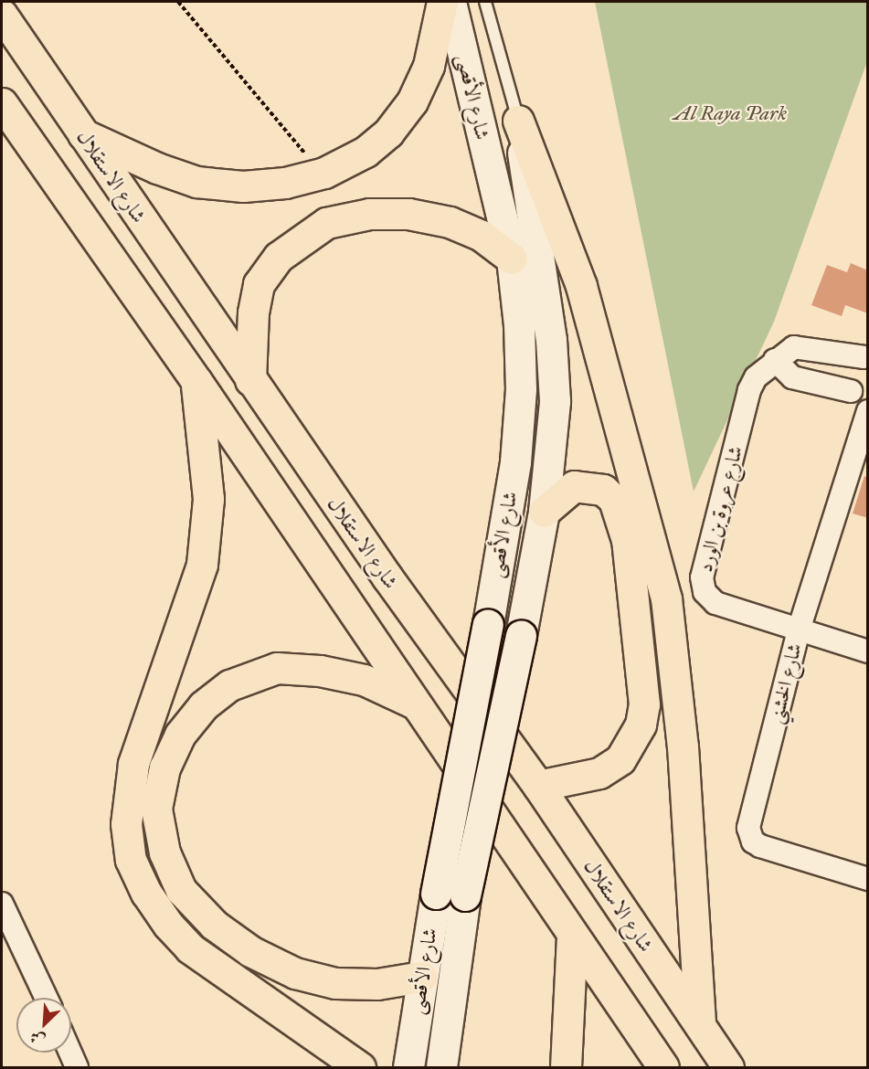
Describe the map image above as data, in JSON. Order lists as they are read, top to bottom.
{
  "streets": {
    "highway": ["شارع الاستقلال"],
    "main road": ["شارع الأقصى"],
    "street": ["شارع عروة بن الورد", "شارع الخشني"]
  },
  "crossings": [
    ["شارع عروة بن الورد", "شارع الخشني"]
  ],
  "parks": ["Al Raya Park"],
  "north": "bottom left"
}
